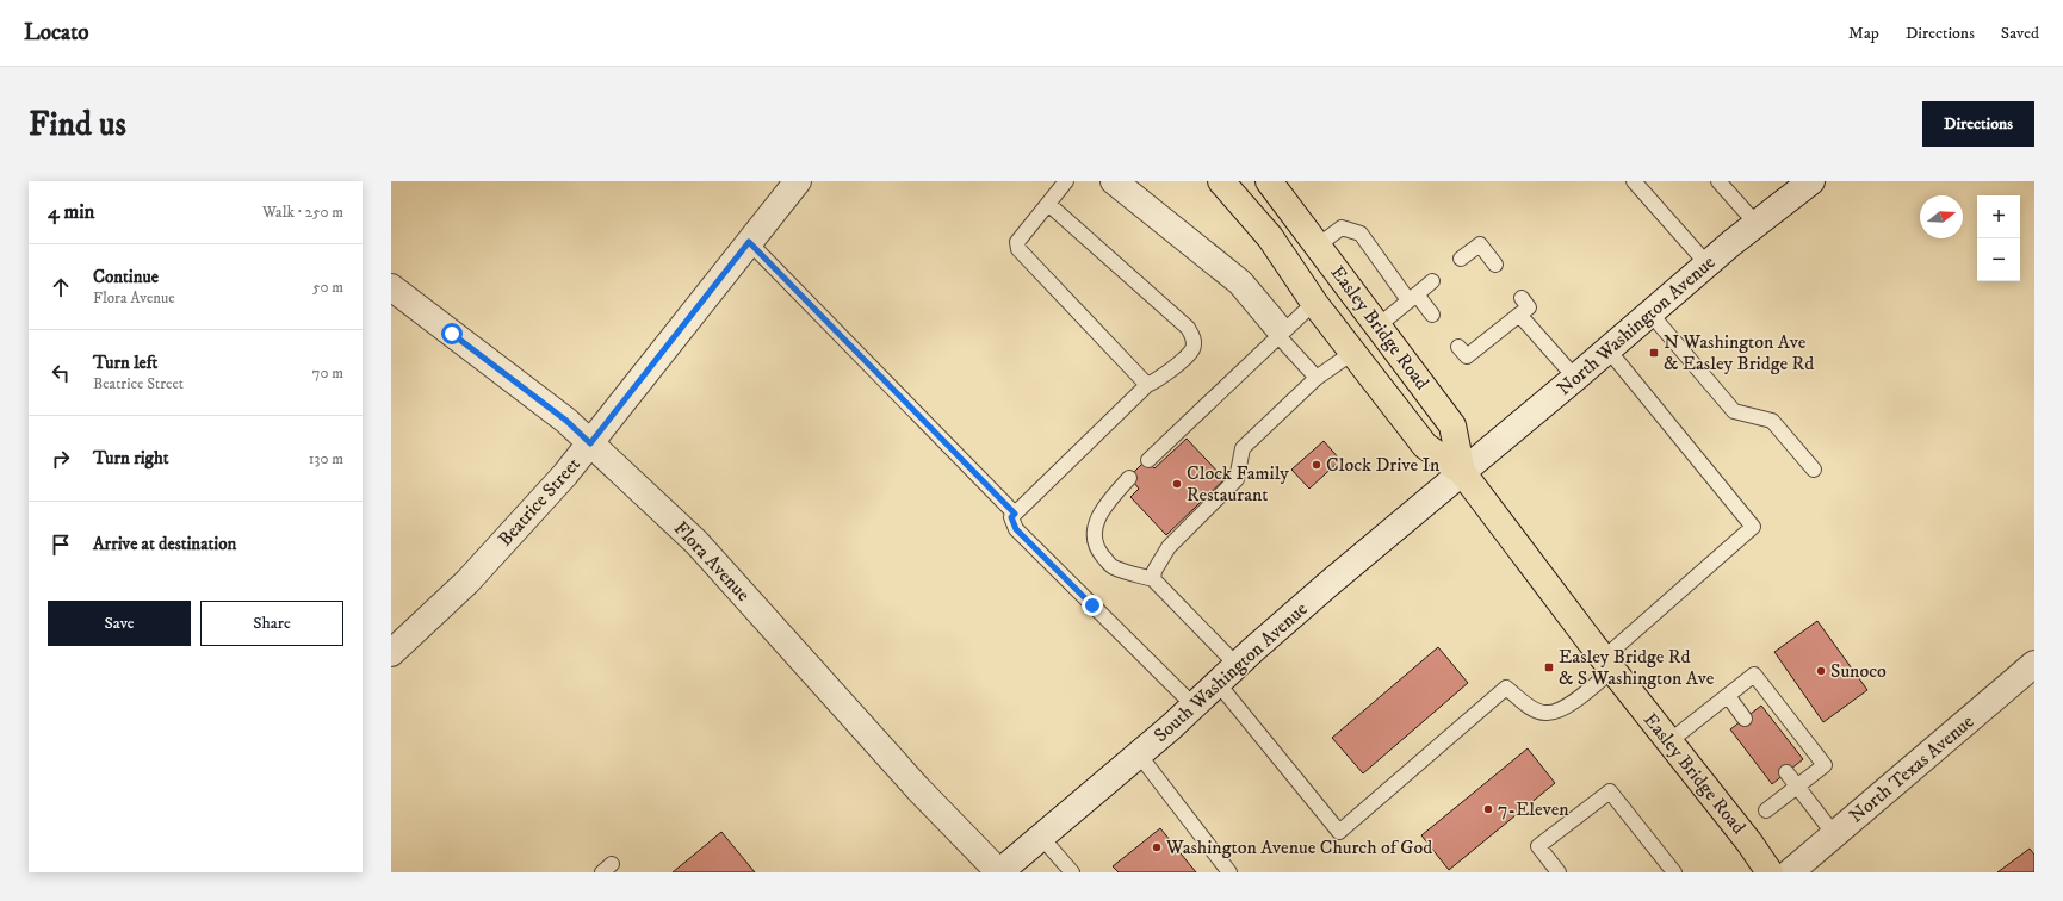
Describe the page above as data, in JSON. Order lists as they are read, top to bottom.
{
  "streets": {
    "highway": ["Easley Bridge Road"],
    "street": [
      "North Washington Avenue",
      "Beatrice Street",
      "Flora Avenue",
      "South Washington Avenue",
      "North Texas Avenue"
    ]
  },
  "crossings": [
    ["North Washington Avenue", "Easley Bridge Road"],
    ["North Washington Avenue", "South Washington Avenue"],
    ["Easley Bridge Road", "South Washington Avenue"],
    ["Beatrice Street", "Flora Avenue"],
    ["Flora Avenue", "South Washington Avenue"]
  ],
  "places": {
    "transit": ["N Washington Ave & Easley Bridge Rd", "Easley Bridge Rd & S Washington Ave"],
    "other": [
      "Clock Drive In",
      "Clock Family Restaurant",
      "Sunoco",
      "7-Eleven",
      "Washington Avenue Church of God"
    ]
  },
  "north": "right",
  "page": {
    "header": "Locato",
    "nav": ["Map", "Directions", "Saved"],
    "buttons": [
      "Directions",
      ["Save", "Share"]
    ],
    "title": "Find us",
    "heading": ["4 min", "Walk · 250 m"],
    "map_buttons": ["+", "−"],
    "list": [
      ["Continue", "Flora Avenue", "50 m"],
      ["Turn left", "Beatrice Street", "70 m"],
      ["Turn right", "130 m"],
      "Arrive at destination"
    ]
  }
}
